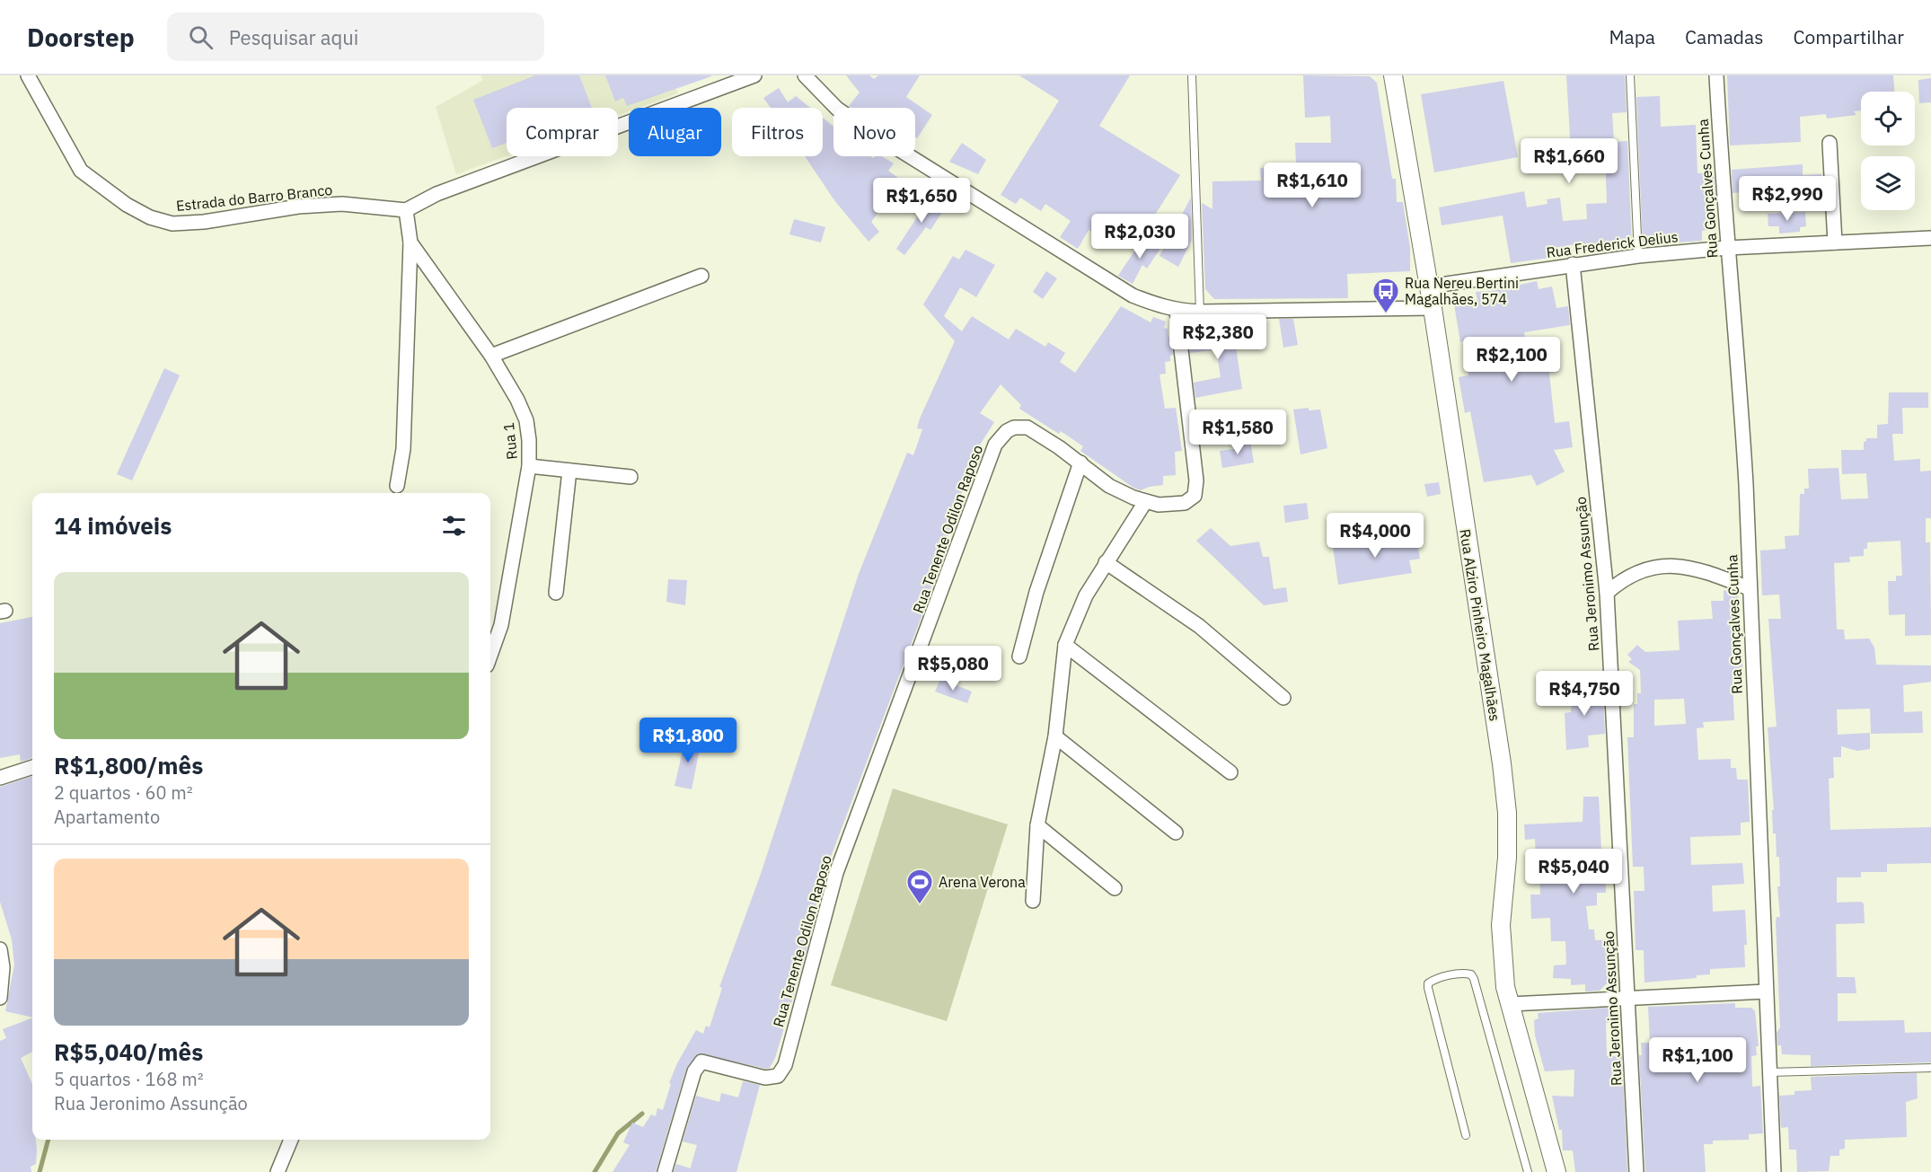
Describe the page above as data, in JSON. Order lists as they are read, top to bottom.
{
  "streets": {
    "street": [
      "Rua Gonçalves Cunha",
      "Estrada do Barro Branco",
      "Rua Frederick Delius",
      "Rua 1",
      "Rua Tenente Odilon Raposo",
      "Rua Jeronimo Assunção",
      "Rua Alziro Pinheiro Magalhães"
    ]
  },
  "crossings": [
    ["Rua Gonçalves Cunha", "Rua Frederick Delius"],
    ["Estrada do Barro Branco", "Rua 1"],
    ["Rua Frederick Delius", "Rua Jeronimo Assunção"],
    ["Rua Frederick Delius", "Rua Alziro Pinheiro Magalhães"]
  ],
  "places": {
    "bus stop": ["Rua Nereu Bertini Magalhães, 574"],
    "sports": ["Arena Verona"]
  },
  "page": {
    "header": "Doorstep",
    "search": "Pesquisar aqui",
    "nav": ["Mapa", "Camadas", "Compartilhar"],
    "chip": [
      "Comprar",
      "Alugar",
      "Filtros",
      "Novo"
    ],
    "price": [
      "R$1,660",
      "R$1,610",
      "R$2,990",
      "R$1,650",
      "R$2,030",
      "R$2,380",
      "R$2,100",
      "R$1,580",
      "R$4,000",
      "R$5,080",
      "R$4,750",
      "R$1,800",
      "R$5,040",
      "R$1,100"
    ],
    "heading": "14 imóveis",
    "list": [
      {
        "name": "R$1,800/mês",
        "note": "2 quartos · 60 m² · Apartamento"
      },
      {
        "name": "R$5,040/mês",
        "note": "5 quartos · 168 m² · Rua Jeronimo Assunção"
      }
    ]
  }
}
